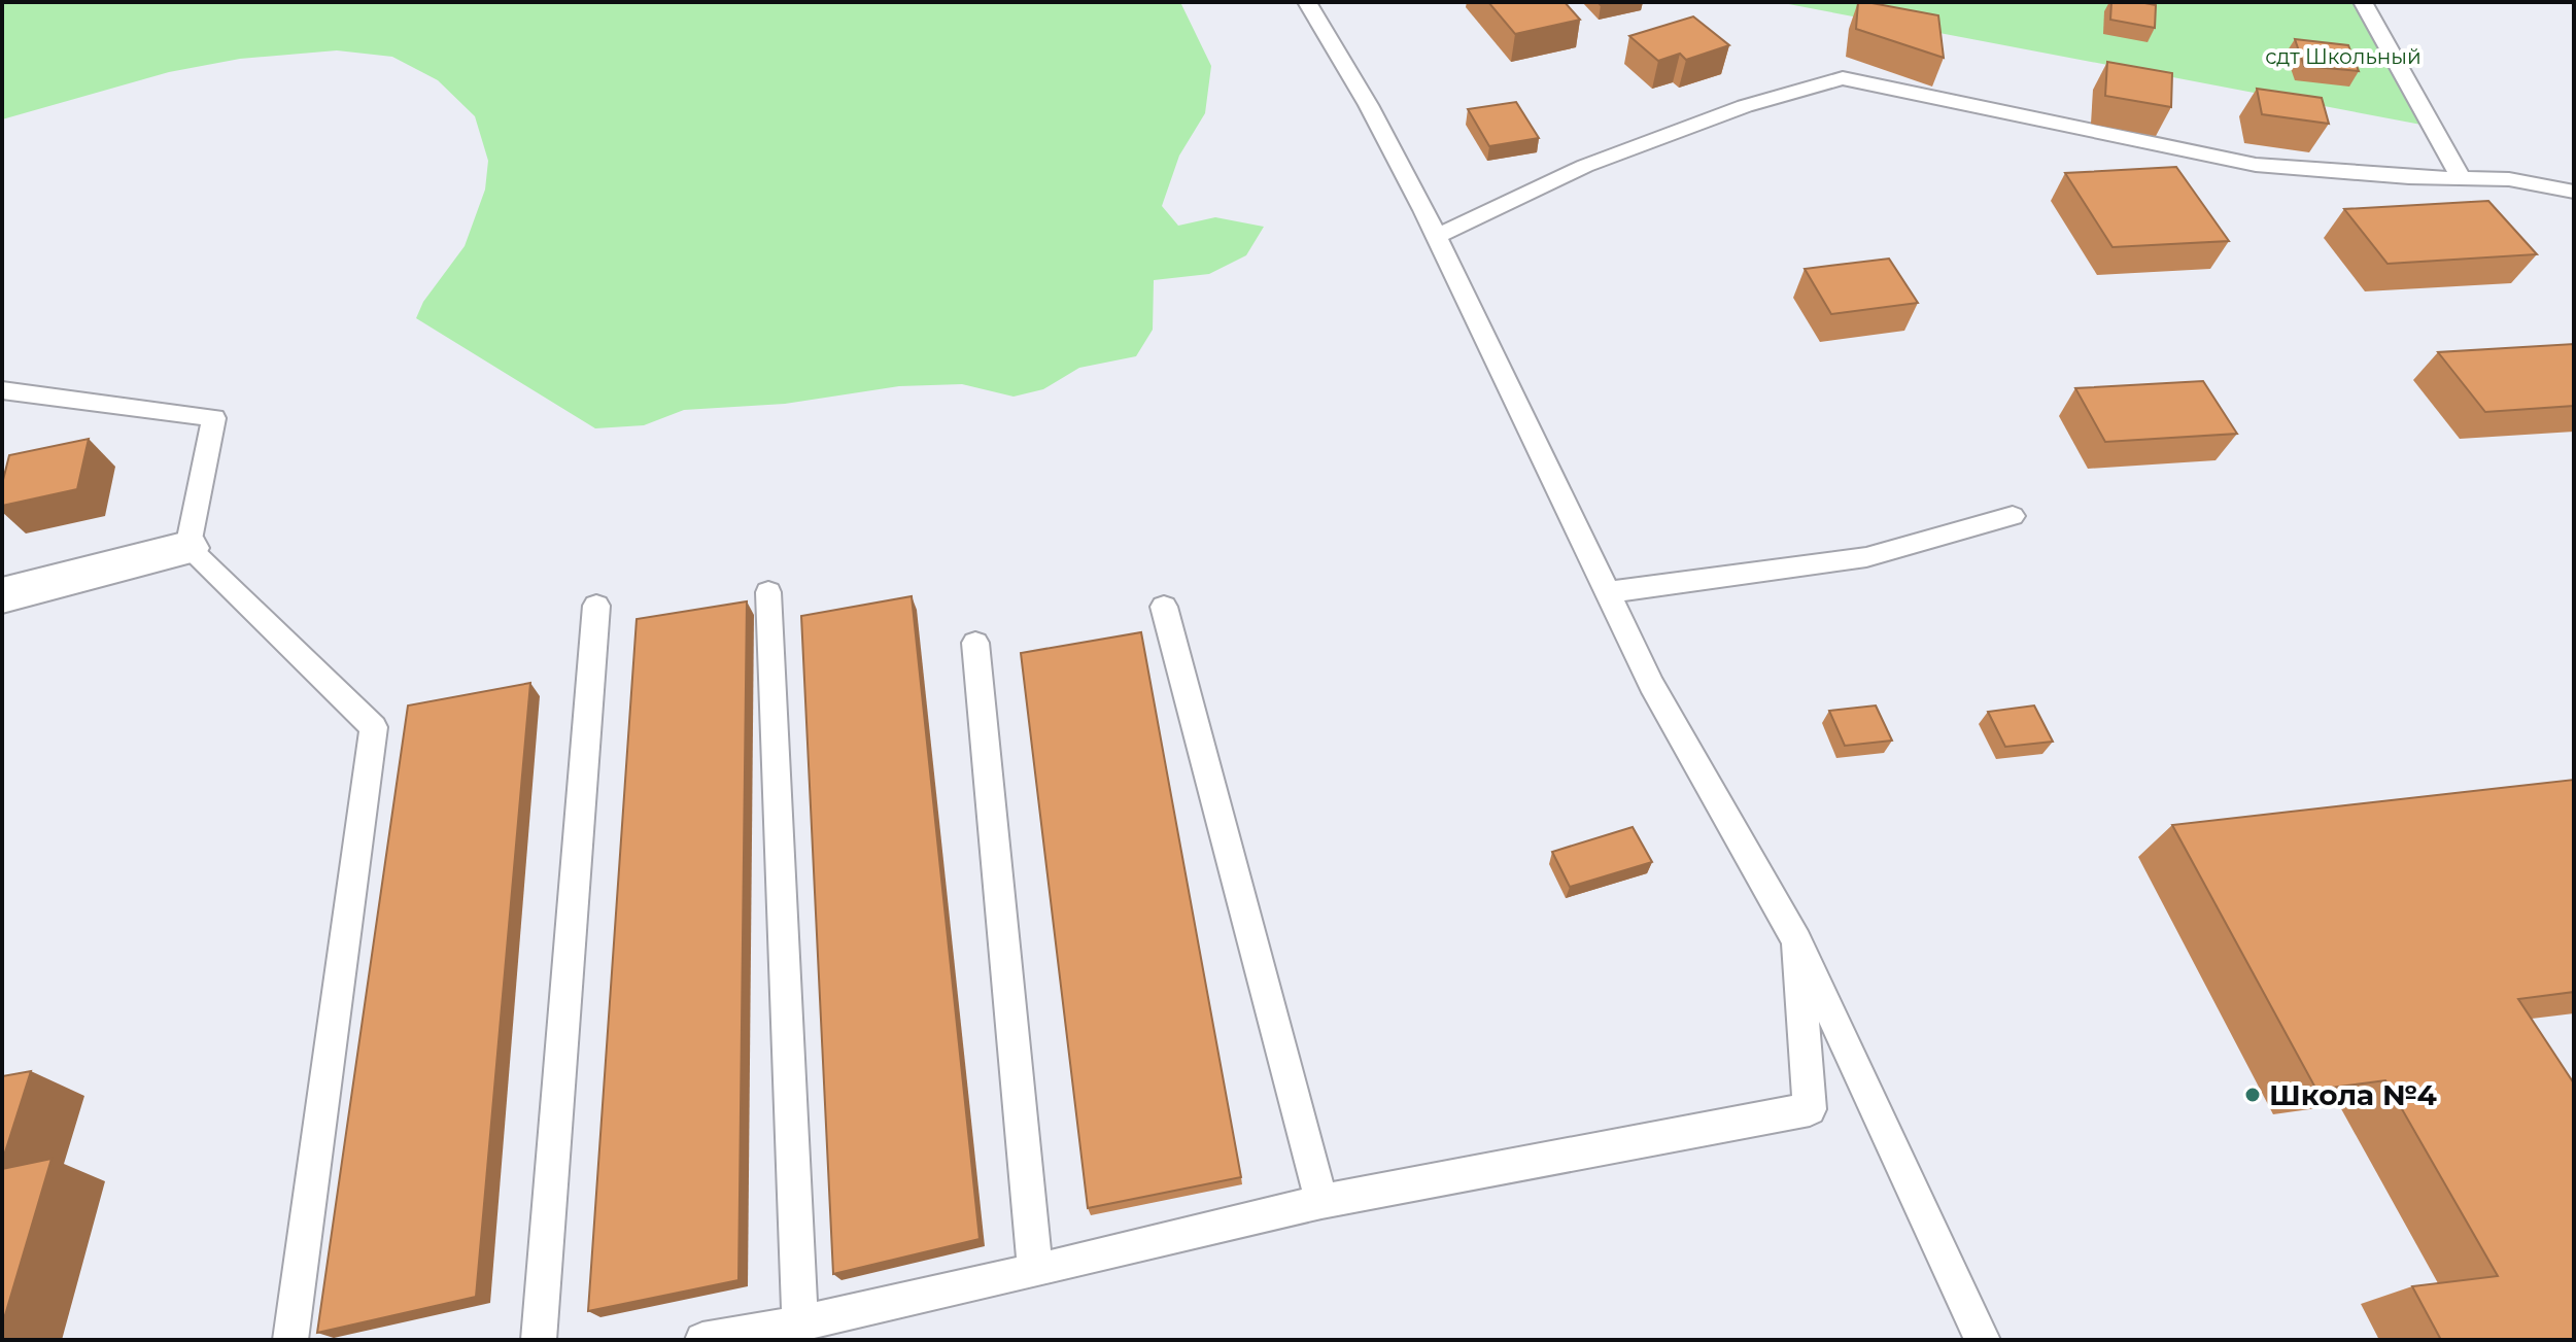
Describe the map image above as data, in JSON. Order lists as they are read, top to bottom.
{
  "parks": ["сдт Школьный"],
  "places": ["Школа №4"]
}
